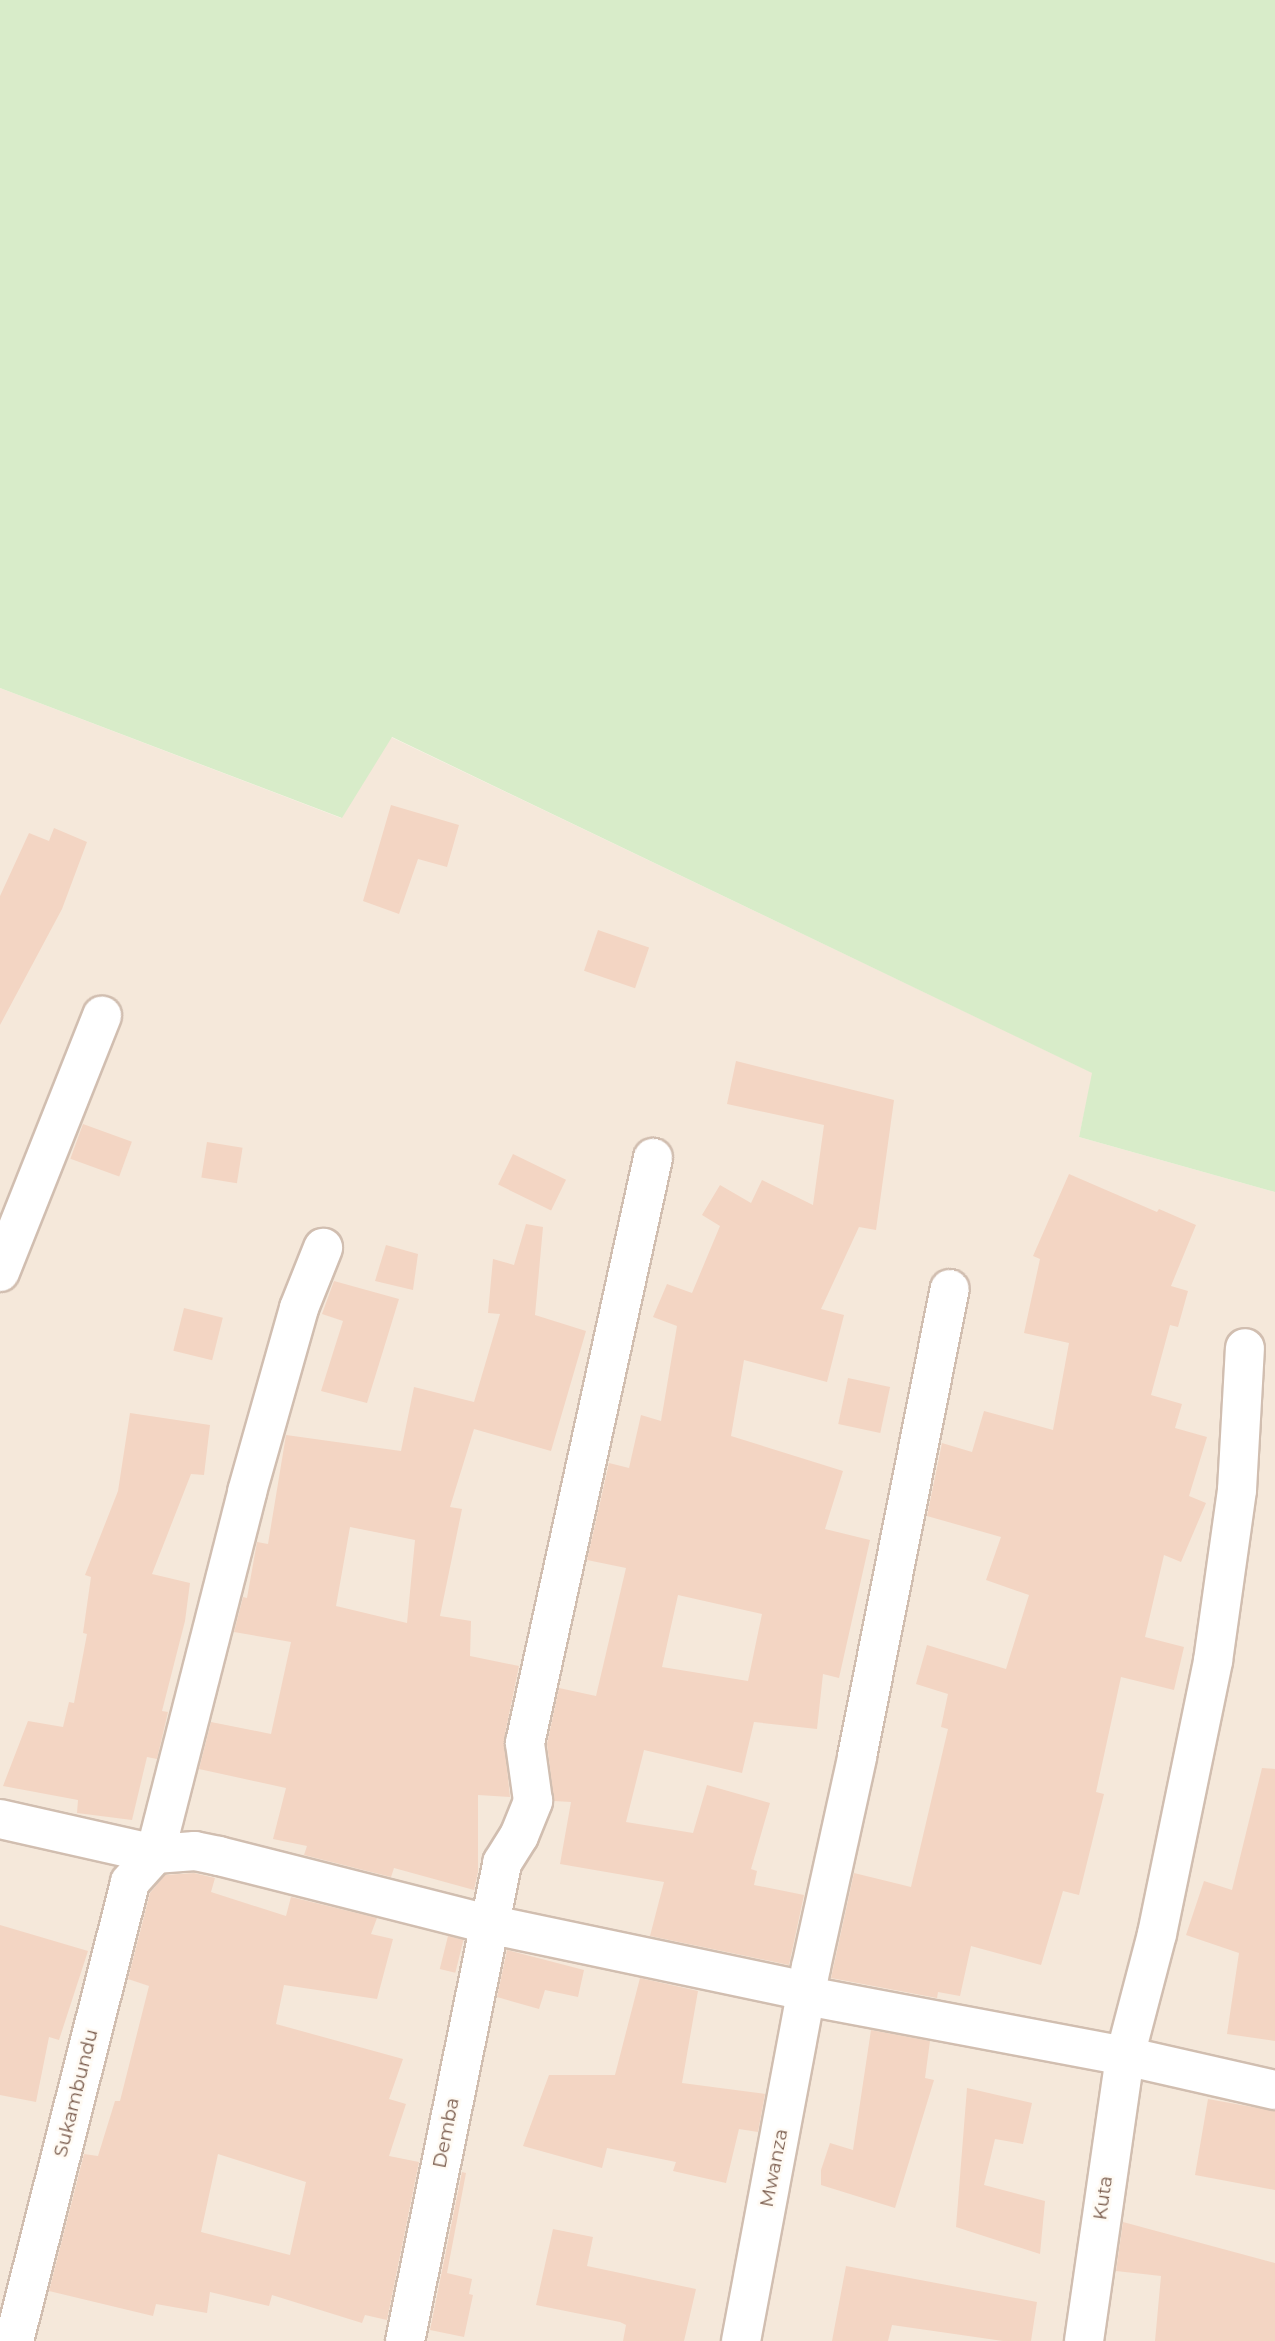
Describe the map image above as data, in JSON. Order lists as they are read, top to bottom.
{
  "streets": {
    "street": [
      "Sukambundu",
      "Demba",
      "Mwanza",
      "Kuta"
    ]
  }
}
